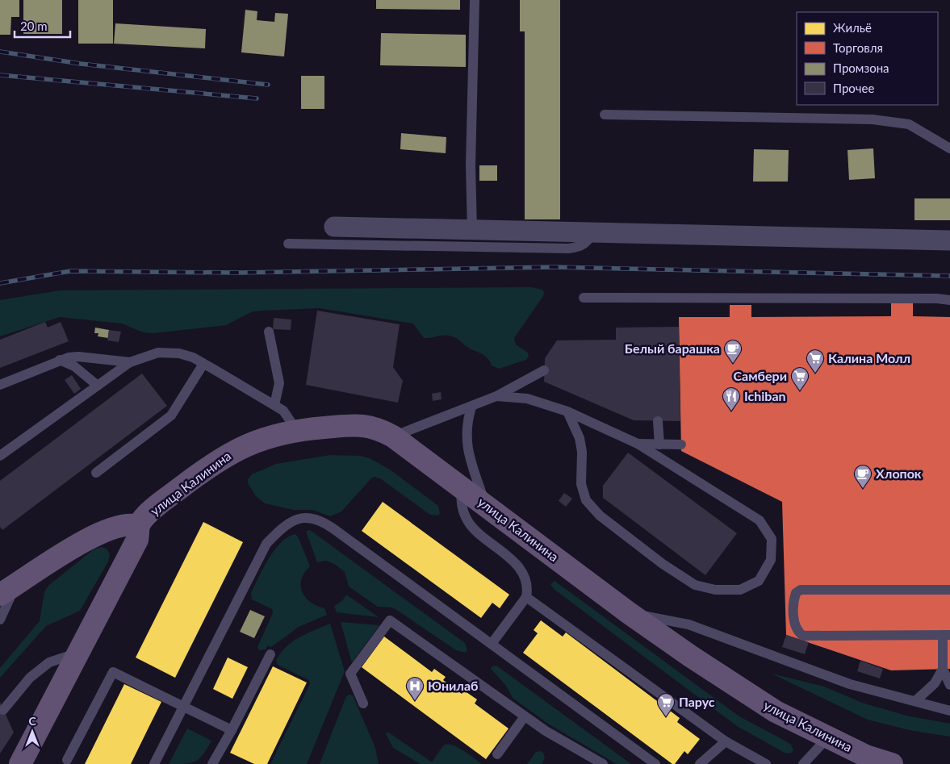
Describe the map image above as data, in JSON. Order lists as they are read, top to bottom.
{
  "streets": {
    "main road": ["улица Калинина"]
  },
  "places": {
    "cafe": ["Белый барашка", "Хлопок"],
    "supermarket": ["Калина Молл", "Самбери", "Парус"],
    "restaurant": ["Ichiban"],
    "hospital": ["Юнилаб"]
  },
  "legend": [
    "Жильё",
    "Торговля",
    "Промзона",
    "Прочее"
  ],
  "scale_bar": "20 m",
  "north": "top"
}
